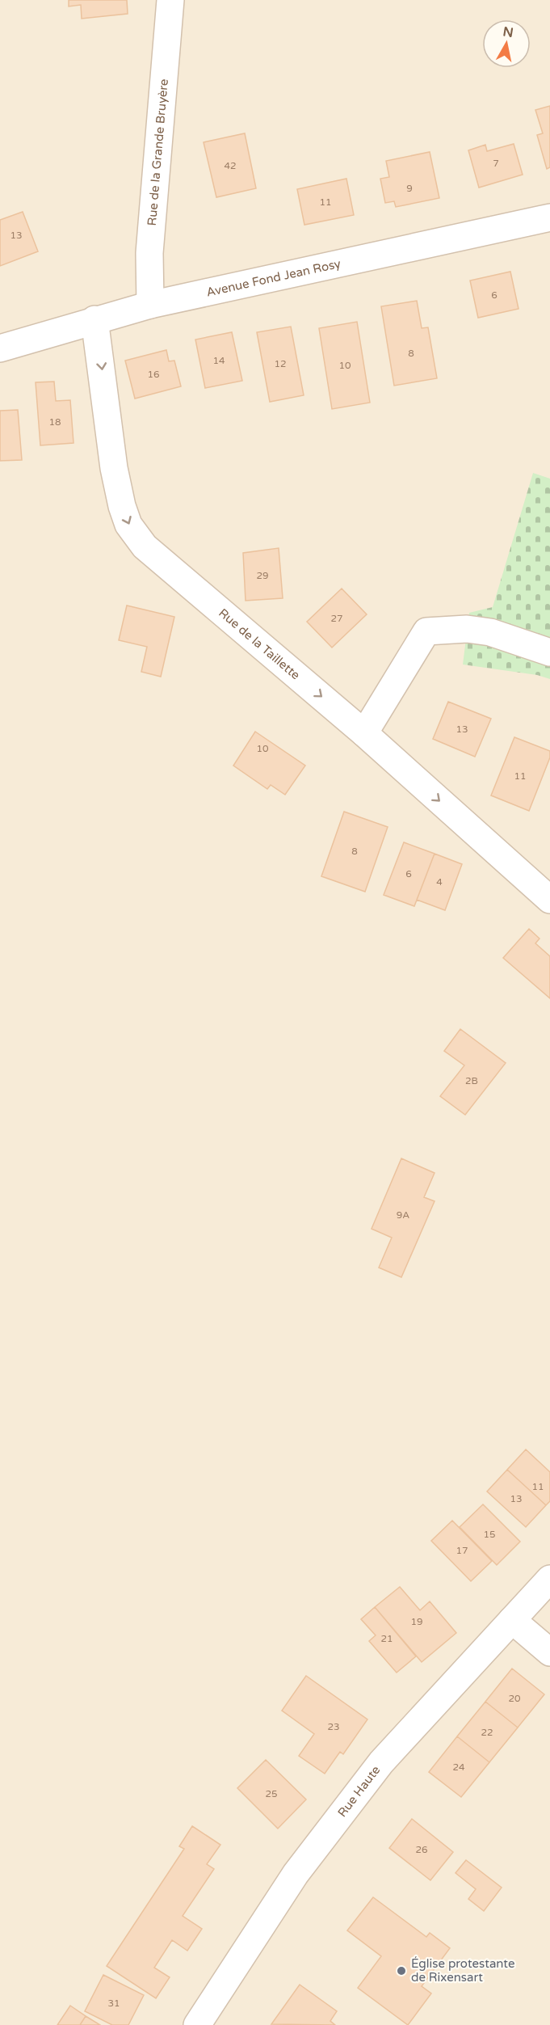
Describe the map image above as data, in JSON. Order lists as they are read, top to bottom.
{
  "streets": {
    "street": [
      "Rue de la Grande Bruyère",
      "Avenue Fond Jean Rosy",
      "Rue de la Taillette",
      "Rue Haute"
    ]
  },
  "crossings": [
    ["Rue de la Grande Bruyère", "Avenue Fond Jean Rosy"],
    ["Avenue Fond Jean Rosy", "Rue de la Taillette"]
  ],
  "one_way": ["Rue de la Taillette"],
  "places": ["Église protestante de Rixensart"],
  "house_numbers": [
    "7",
    "42",
    "9",
    "11",
    "13",
    "6",
    "8",
    "14",
    "12",
    "10",
    "16",
    "18",
    "29",
    "27",
    "13",
    "10",
    "11",
    "8",
    "6",
    "4",
    "2B",
    "9A",
    "11",
    "13",
    "15",
    "17",
    "19",
    "21",
    "20",
    "23",
    "22",
    "24",
    "25",
    "26",
    "31"
  ],
  "north": "top"
}
